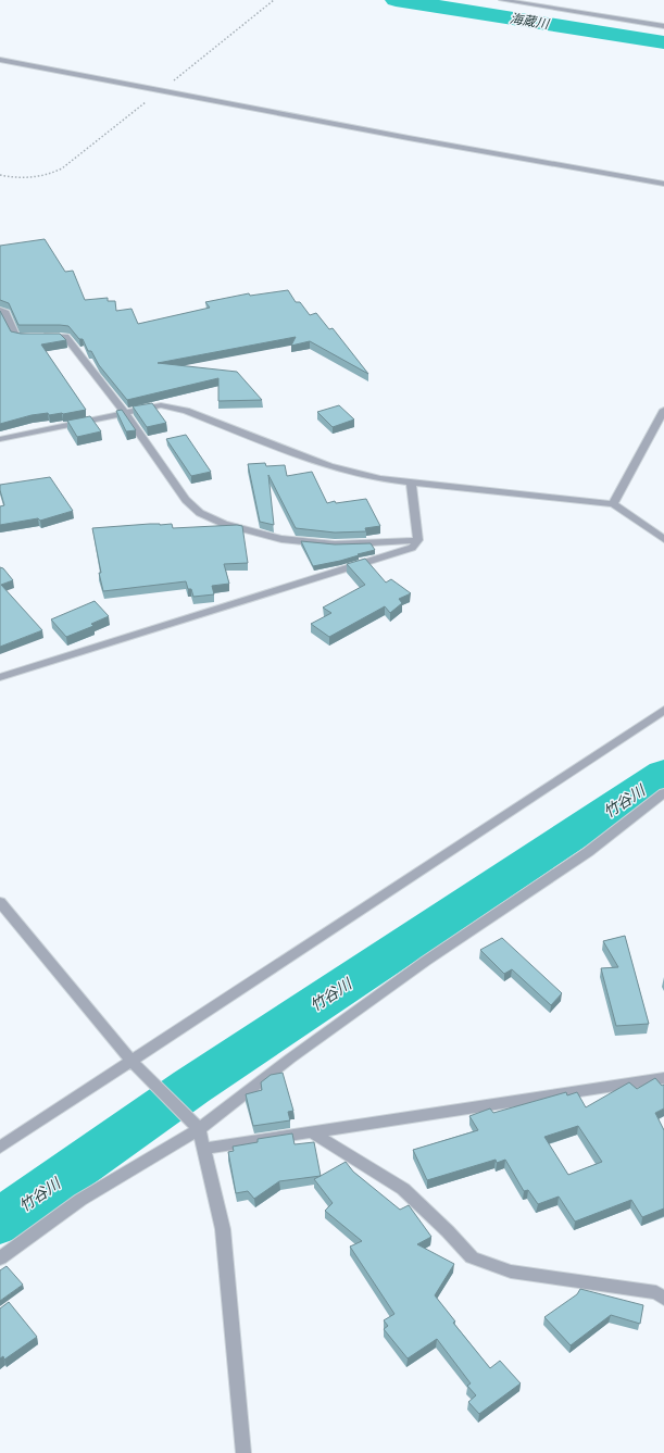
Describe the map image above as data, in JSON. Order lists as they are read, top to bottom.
{
  "water": ["海蔵川", "竹谷川"]
}
